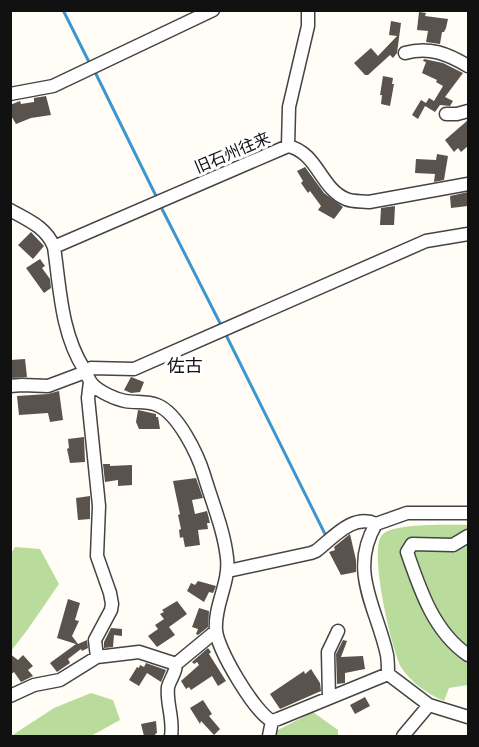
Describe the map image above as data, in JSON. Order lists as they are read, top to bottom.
{
  "streets": {
    "street": ["旧石州往来"]
  },
  "districts": ["佐古"]
}
